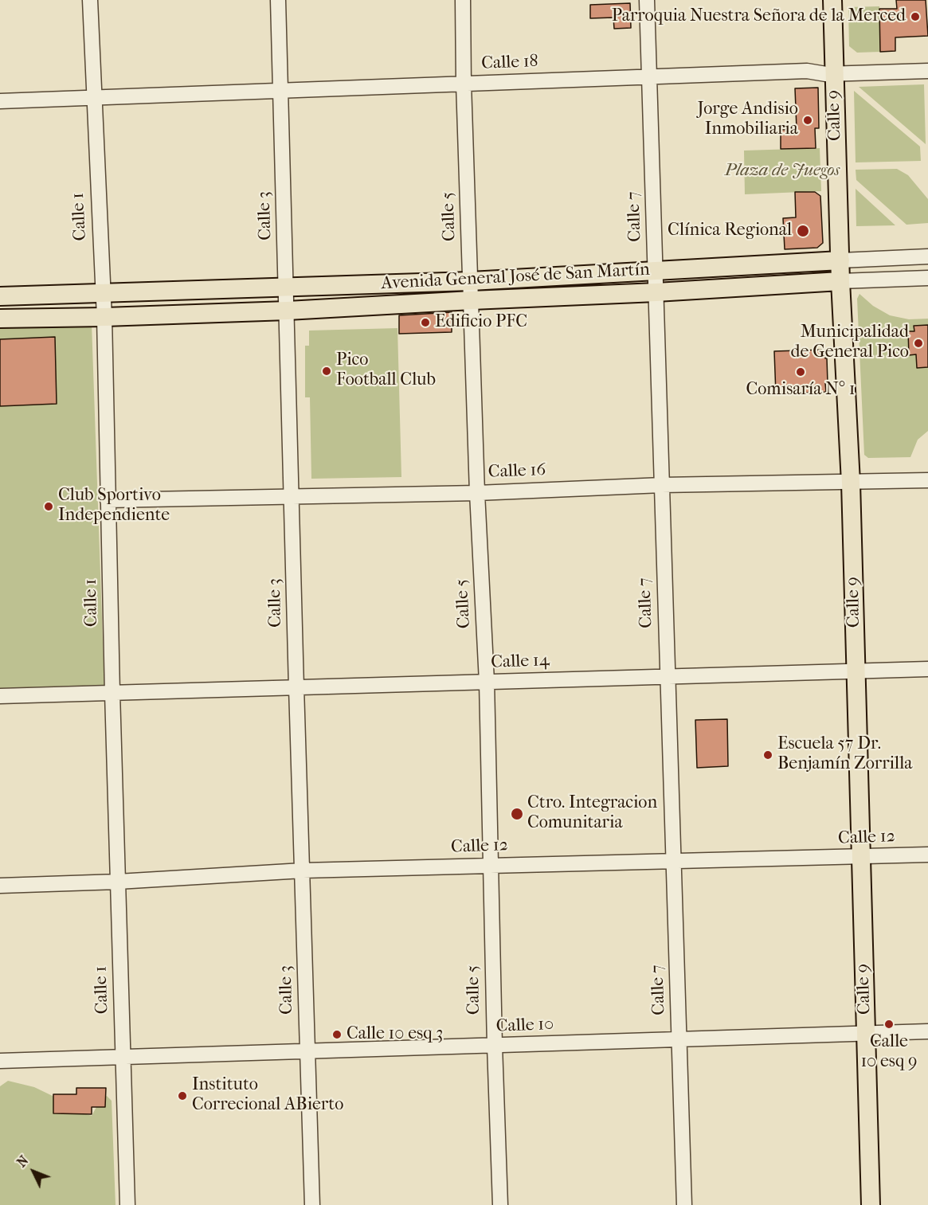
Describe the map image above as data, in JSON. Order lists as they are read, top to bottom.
{
  "streets": {
    "main road": ["Calle 9", "Avenida General José de San Martín"],
    "street": [
      "Calle 18",
      "Calle 3",
      "Calle 1",
      "Calle 5",
      "Calle 7",
      "Calle 16",
      "Calle 14",
      "Calle 12",
      "Calle 10"
    ]
  },
  "crossings": [
    ["Calle 18", "Calle 9"],
    ["Calle 18", "Calle 3"],
    ["Calle 18", "Calle 1"],
    ["Calle 18", "Calle 5"],
    ["Calle 18", "Calle 7"],
    ["Calle 9", "Avenida General José de San Martín"],
    ["Calle 9", "Calle 16"],
    ["Calle 9", "Calle 14"],
    ["Calle 9", "Calle 12"],
    ["Calle 9", "Calle 10"],
    ["Calle 3", "Avenida General José de San Martín"],
    ["Calle 3", "Calle 16"],
    ["Calle 3", "Calle 14"],
    ["Calle 3", "Calle 12"],
    ["Calle 3", "Calle 10"],
    ["Calle 1", "Avenida General José de San Martín"],
    ["Calle 1", "Calle 16"],
    ["Calle 1", "Calle 14"],
    ["Calle 1", "Calle 12"],
    ["Calle 1", "Calle 10"],
    ["Calle 5", "Avenida General José de San Martín"],
    ["Calle 5", "Calle 16"],
    ["Calle 5", "Calle 14"],
    ["Calle 5", "Calle 12"],
    ["Calle 5", "Calle 10"],
    ["Calle 7", "Avenida General José de San Martín"],
    ["Calle 7", "Calle 16"],
    ["Calle 7", "Calle 14"],
    ["Calle 7", "Calle 12"],
    ["Calle 7", "Calle 10"]
  ],
  "parks": ["Plaza de Juegos"],
  "places": [
    "Parroquia Nuestra Señora de la Merced",
    "Jorge Andisio Inmobiliaria",
    "Clínica Regional",
    "Edificio PFC",
    "Municipalidad de General Pico",
    "Pico Football Club",
    "Comisaría N° 1",
    "Club Sportivo Independiente",
    "Escuela 57 Dr. Benjamín Zorrilla",
    "Ctro. Integracion Comunitaria",
    "Calle 10 esq 9",
    "Calle 10 esq 3",
    "Instituto Correcional ABierto"
  ],
  "north": "top left"
}
